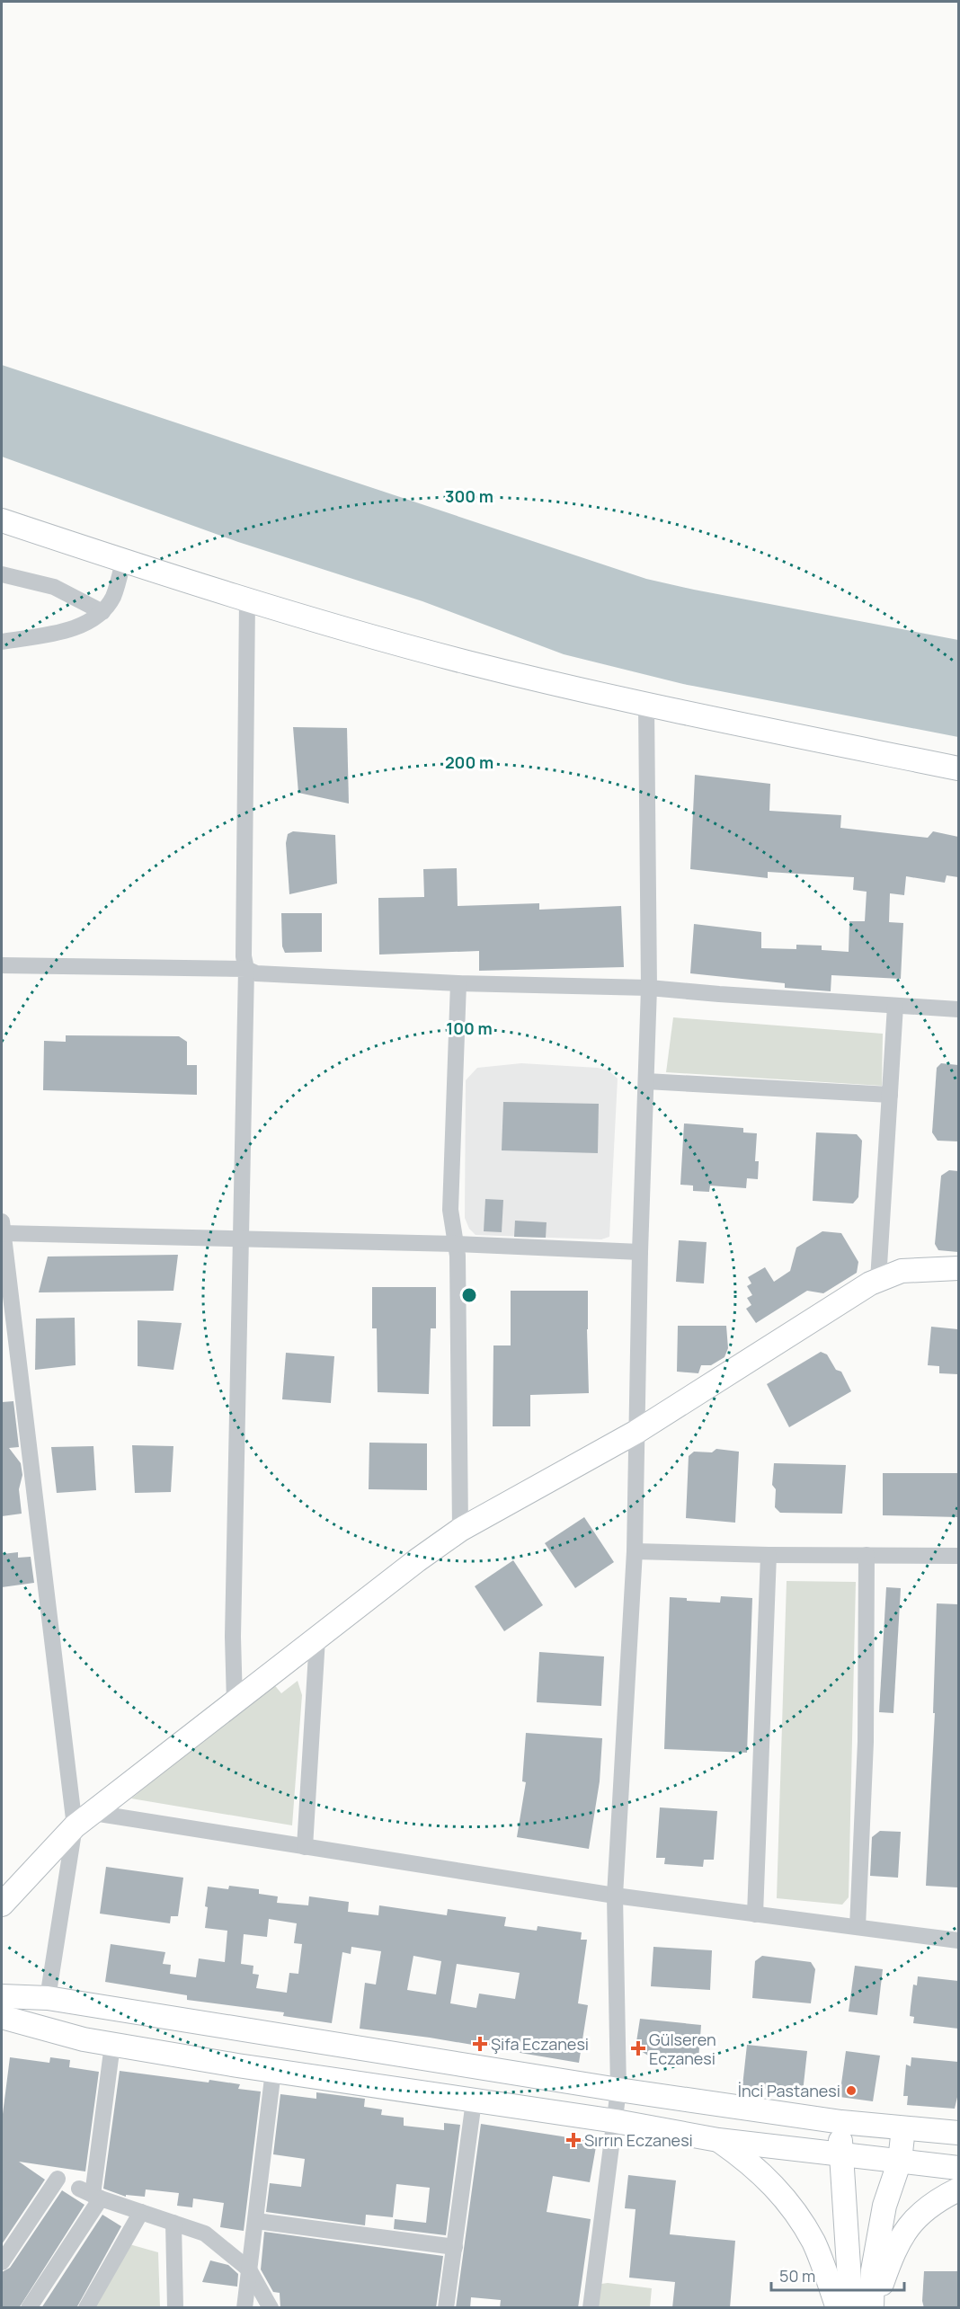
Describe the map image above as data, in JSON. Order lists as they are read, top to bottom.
{
  "places": {
    "health": ["Şifa Eczanesi", "Gülseren Eczanesi", "Sırrın Eczanesi"],
    "other": ["İnci Pastanesi"]
  },
  "scale_bar": "50 m",
  "rings": ["300 m", "200 m", "100 m"]
}
